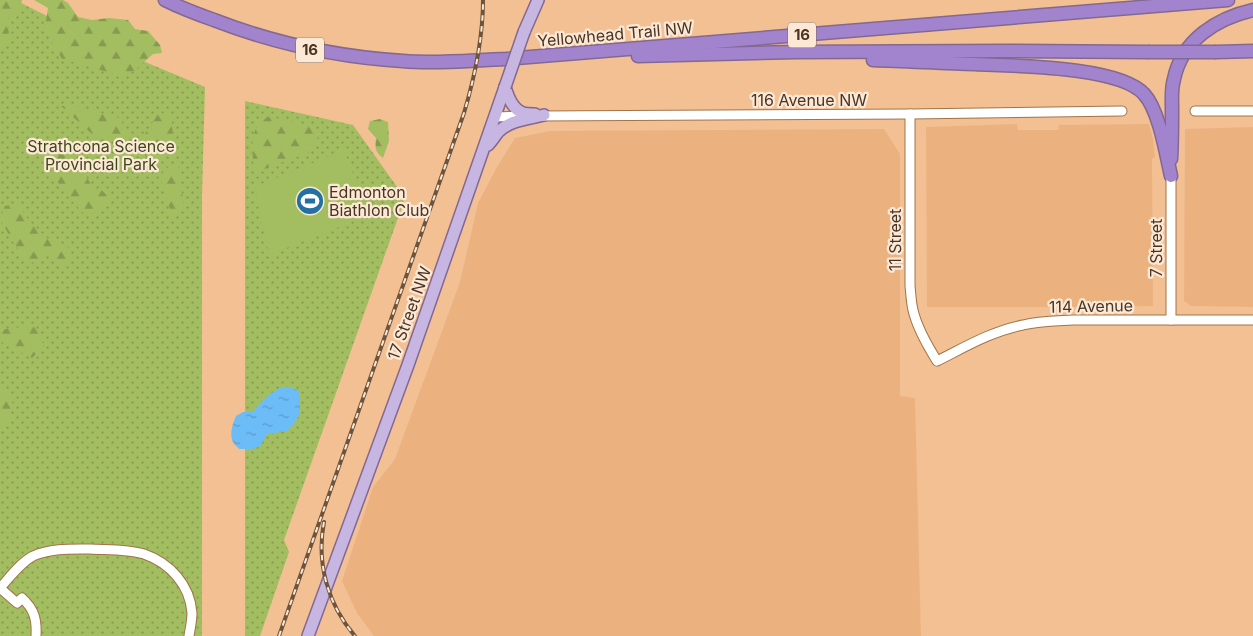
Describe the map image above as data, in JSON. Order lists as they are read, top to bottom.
{
  "streets": {
    "highway": ["Yellowhead Trail NW", "16"],
    "main road": ["17 Street NW"],
    "street": [
      "116 Avenue NW",
      "11 Street",
      "7 Street",
      "114 Avenue"
    ]
  },
  "crossings": [
    ["116 Avenue NW", "11 Street"],
    ["116 Avenue NW", "17 Street NW"],
    ["11 Street", "114 Avenue"],
    ["7 Street", "114 Avenue"]
  ],
  "parks": ["Strathcona Science Provincial Park"],
  "places": {
    "sports": ["Edmonton Biathlon Club"]
  }
}
